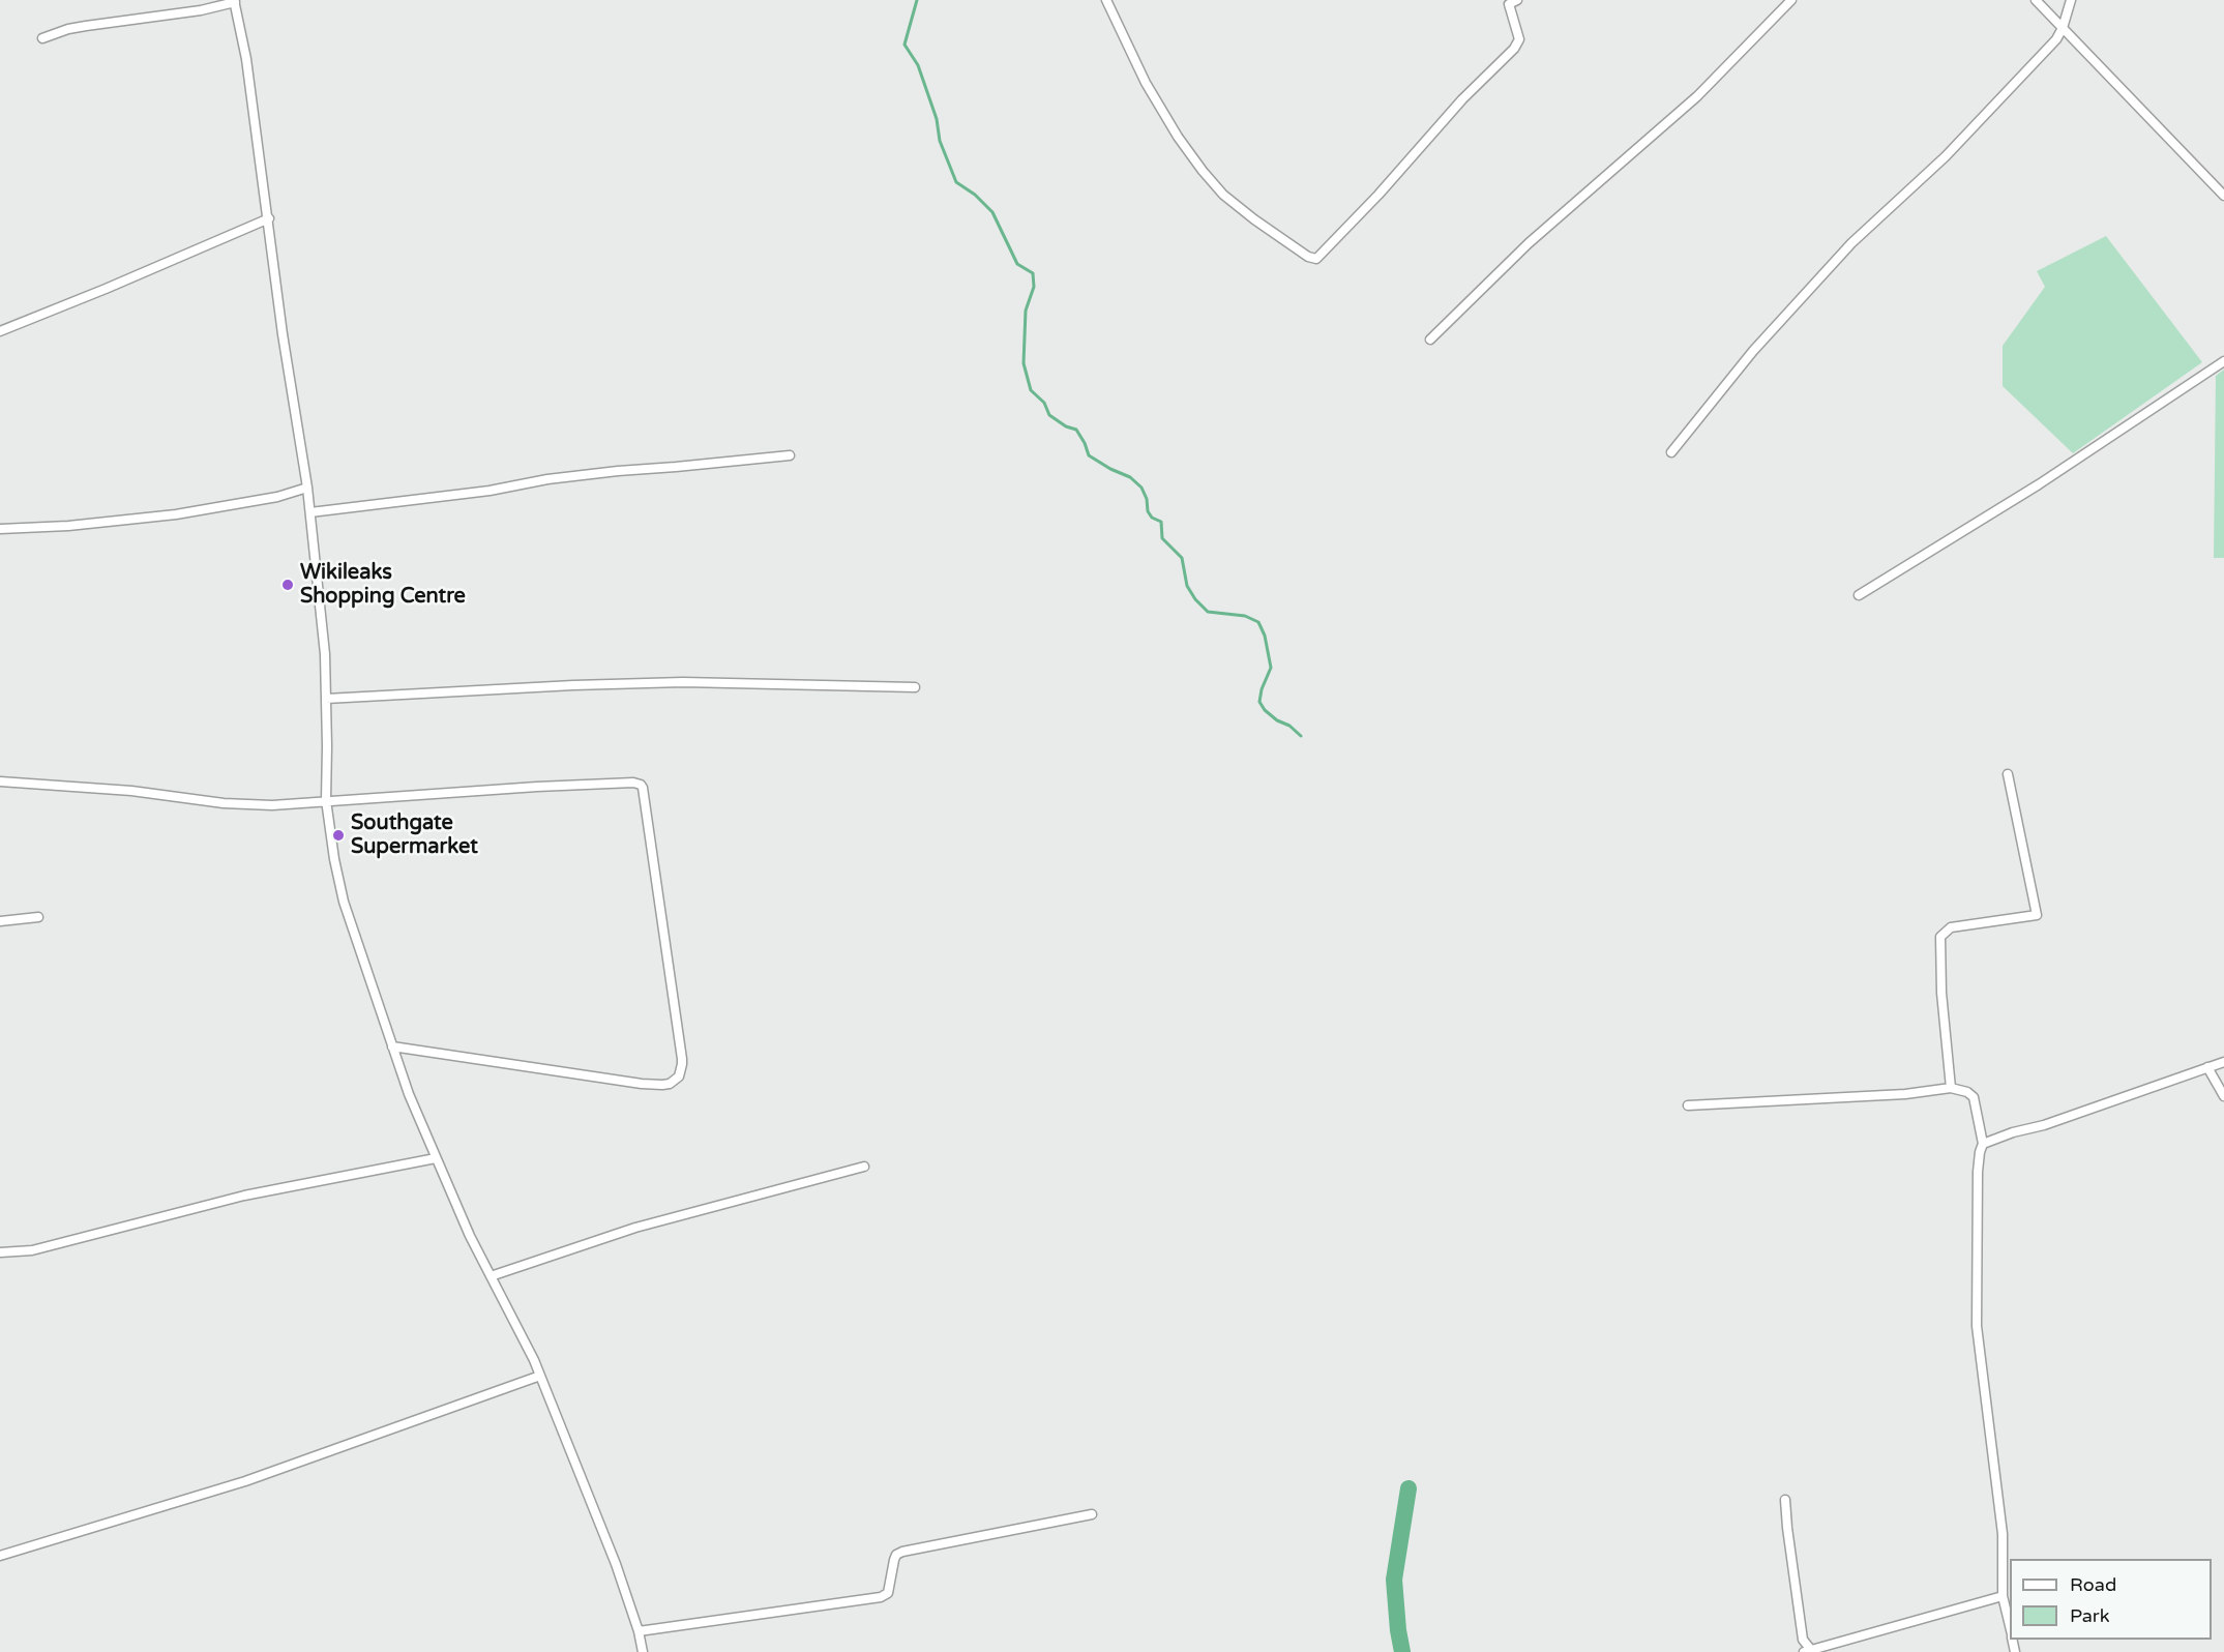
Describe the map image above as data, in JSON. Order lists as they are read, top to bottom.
{
  "places": ["Wikileaks Shopping Centre", "Southgate Supermarket"],
  "legend": ["Road", "Park"]
}
